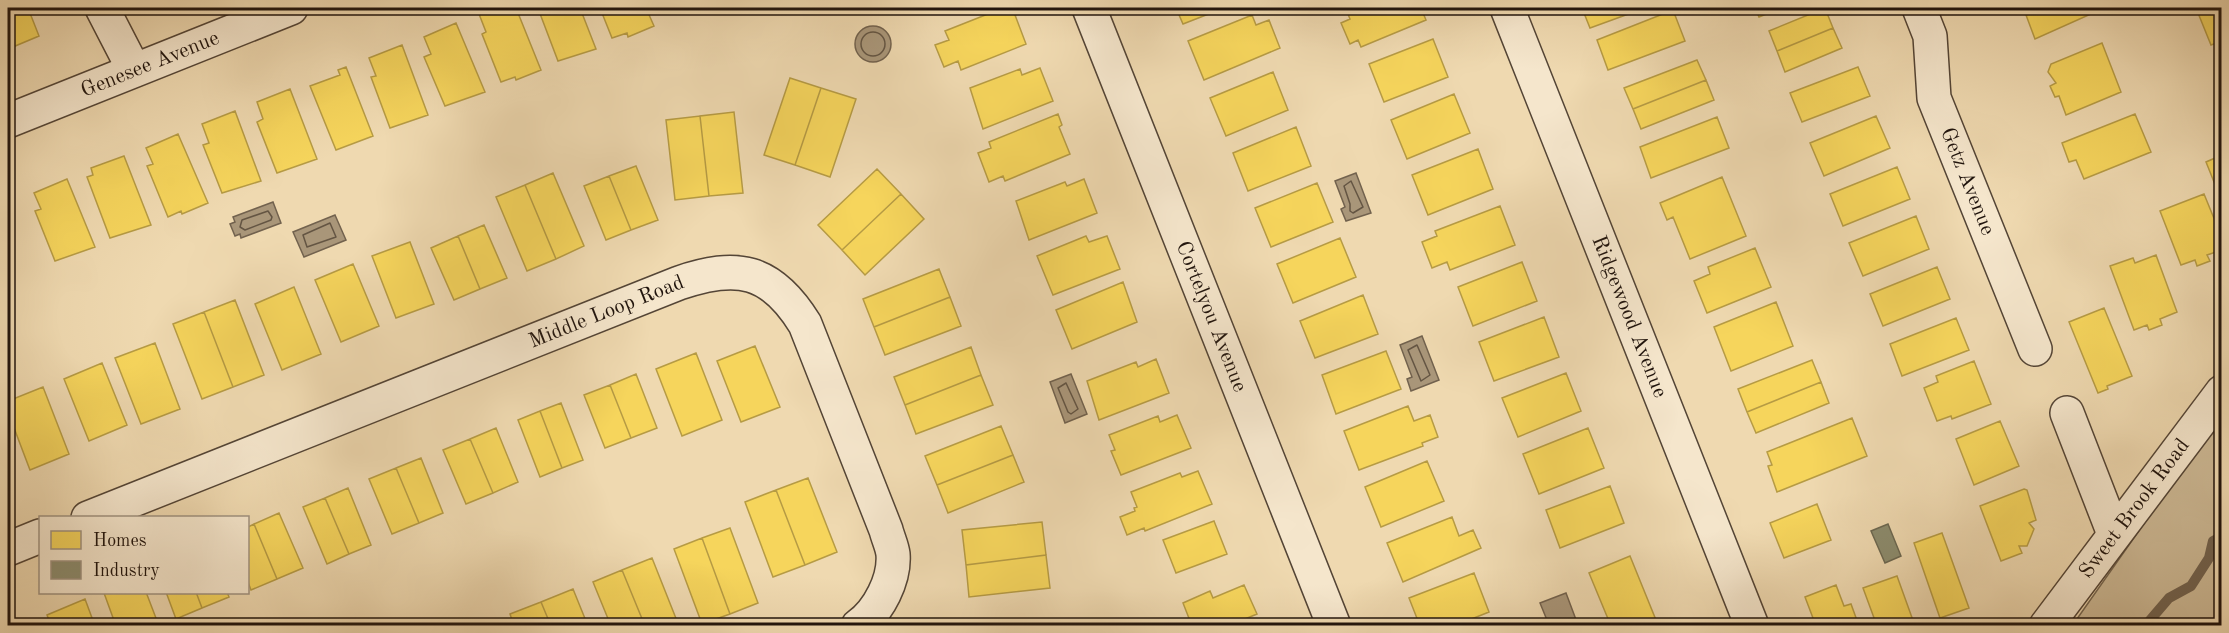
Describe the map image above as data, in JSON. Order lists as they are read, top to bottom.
{
  "streets": {
    "street": [
      "Genesee Avenue",
      "Getz Avenue",
      "Middle Loop Road",
      "Cortelyou Avenue",
      "Ridgewood Avenue",
      "Sweet Brook Road"
    ]
  },
  "legend": ["Homes", "Industry"]
}
